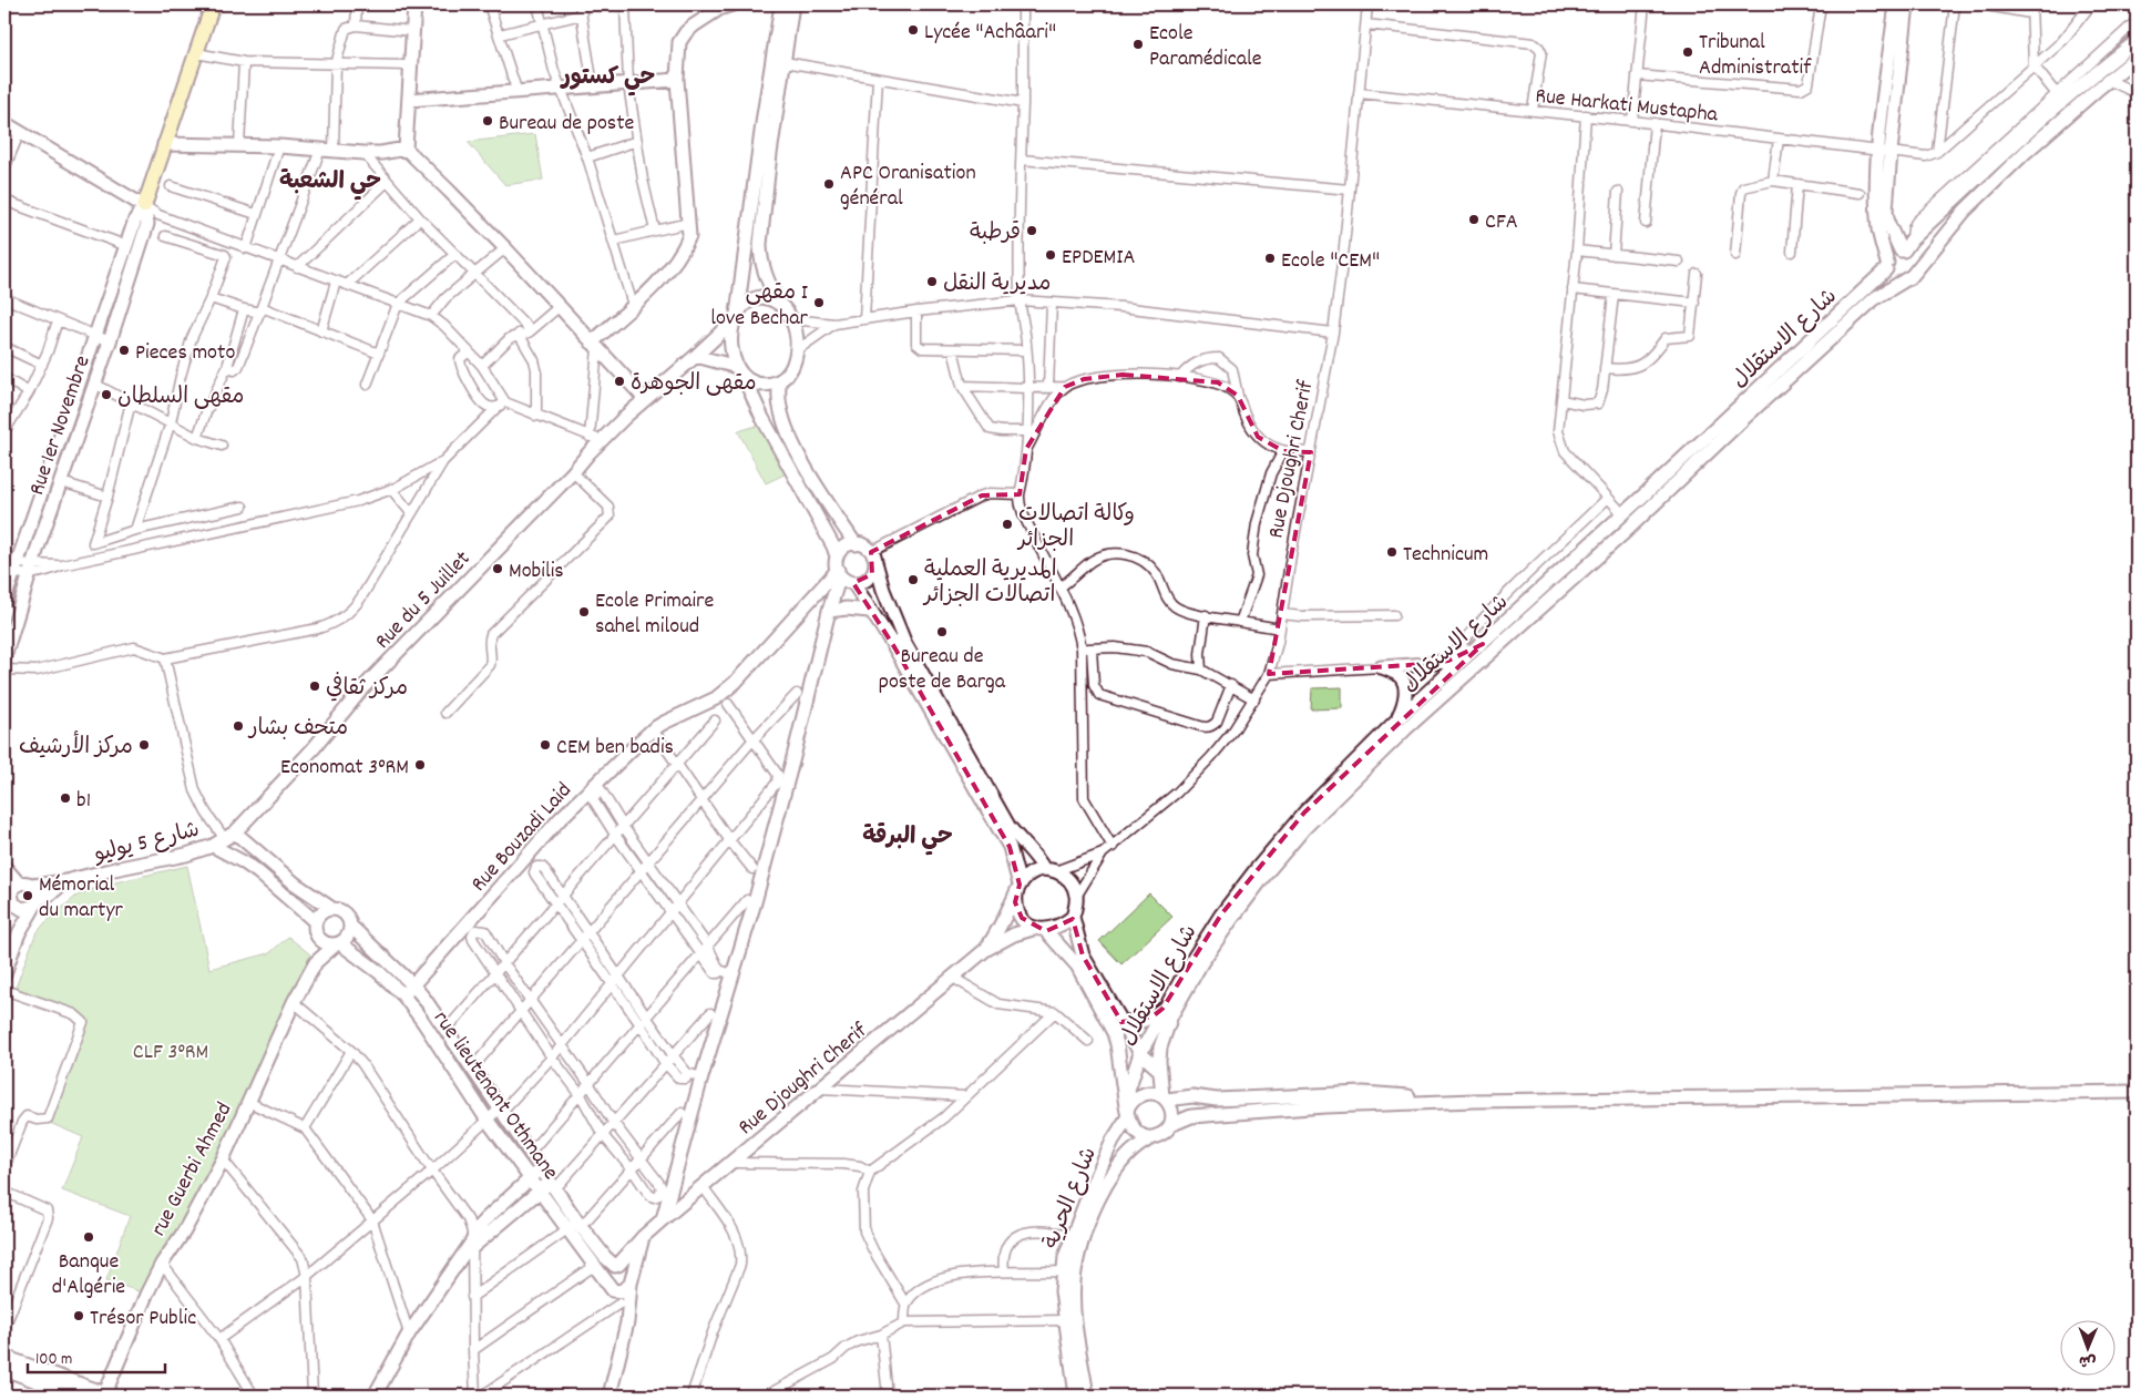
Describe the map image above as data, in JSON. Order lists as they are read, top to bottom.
{
  "streets": {
    "main road": [
      "شارع الاستقلال",
      "Rue 1er Novembre",
      "Rue Djoughri Cherif",
      "Rue du 5 Juillet",
      "Rue Bouzadi Laid",
      "شارع 5 يوليو",
      "rue lieutenant Othmane",
      "rue Guerbi Ahmed",
      "شارع الحرية"
    ],
    "street": ["Rue Harkati Mustapha"]
  },
  "crossings": [
    ["Rue Harkati Mustapha", "Rue Djoughri Cherif"],
    ["شارع الاستقلال", "شارع الحرية"],
    ["Rue Djoughri Cherif", "rue lieutenant Othmane"],
    ["Rue du 5 Juillet", "شارع 5 يوليو"],
    ["Rue Bouzadi Laid", "rue lieutenant Othmane"]
  ],
  "districts": ["حي كستور", "حي الشعبة", "حي البرقة"],
  "parks": ["CLF 3°RM"],
  "places": [
    "Lycée \"Achâari\"",
    "Ecole Paramédicale",
    "Tribunal Administratif",
    "Bureau de poste",
    "APC Oranisation général",
    "CFA",
    "قرطبة",
    "EPDEMIA",
    "Ecole \"CEM\"",
    "مديرية النقل",
    "مقهى I love Bechar",
    "Pieces moto",
    "مقهى الجوهرة",
    "مقهى السلطان",
    "وكالة اتصالات الجزائر",
    "Technicum",
    "Mobilis",
    "المديرية العملية اتصالات الجزائر",
    "Ecole Primaire sahel miloud",
    "Bureau de poste de Barga",
    "مركز ثقافي",
    "متحف بشار",
    "مركز الأرشيف",
    "CEM ben badis",
    "Economat 3°RM",
    "b1",
    "Mémorial du martyr",
    "Banque d'Algérie",
    "Trésor Public"
  ],
  "scale_bar": "100 m",
  "north": "bottom"
}
